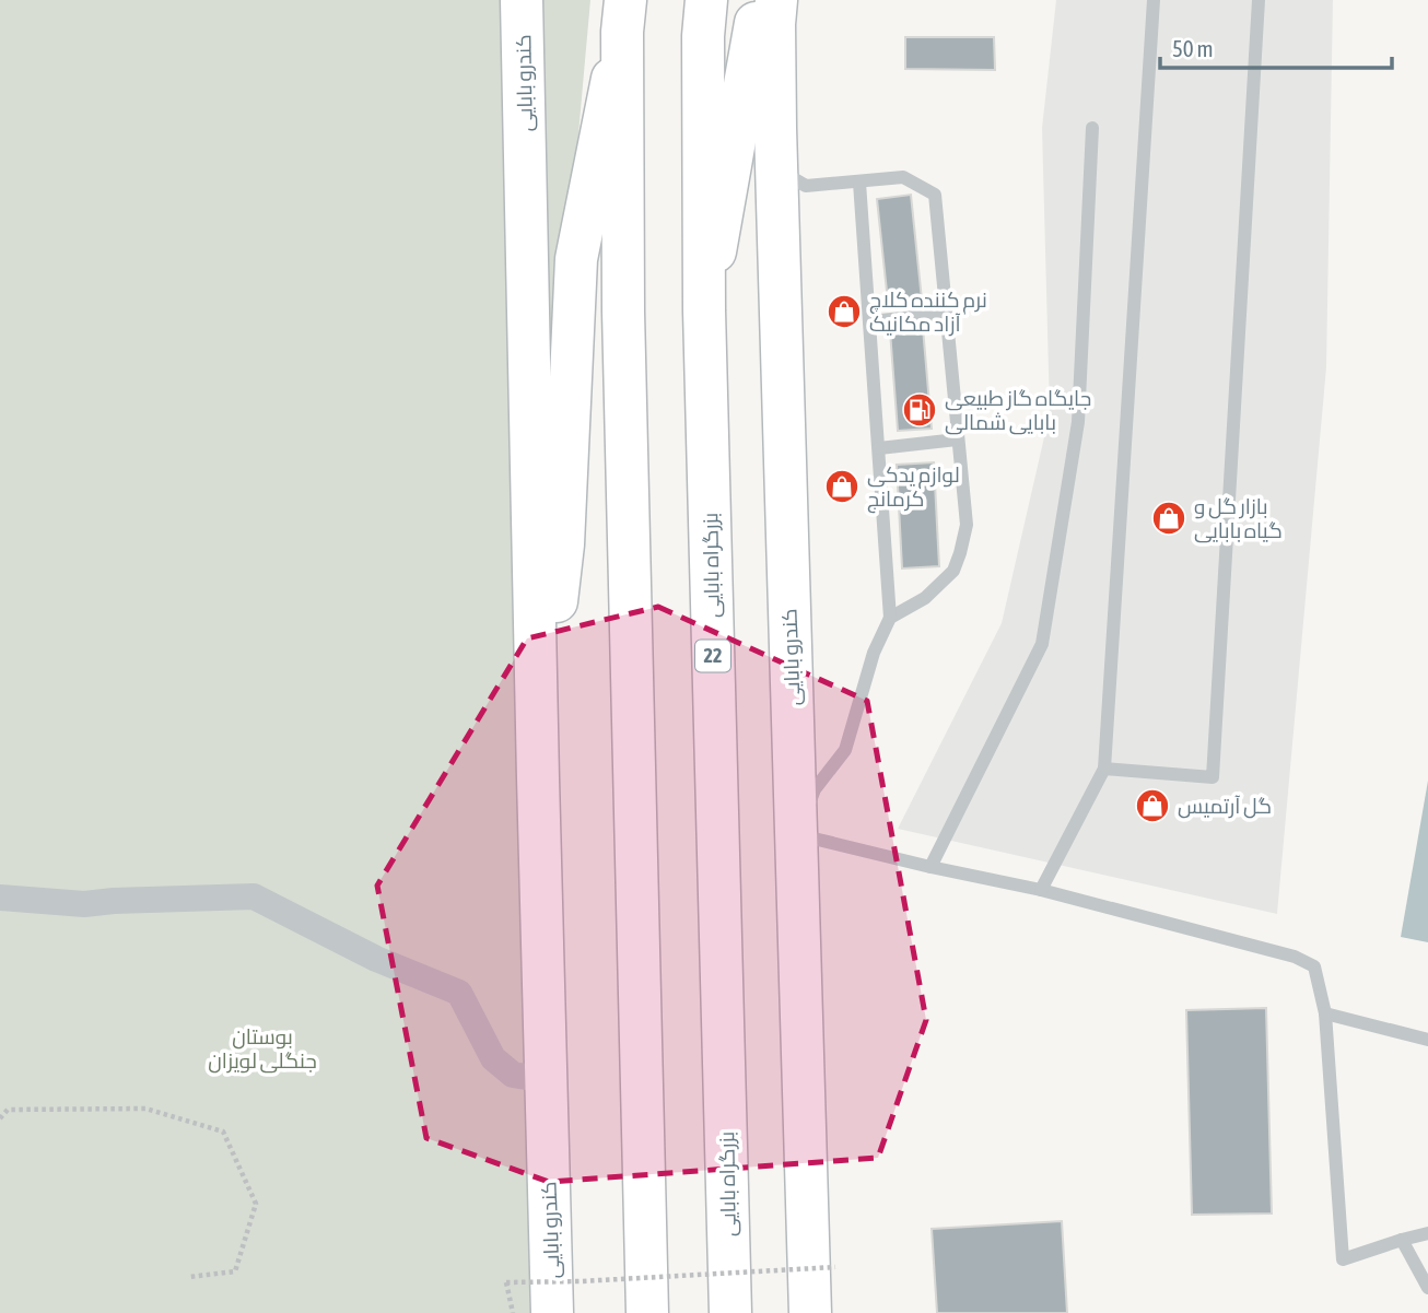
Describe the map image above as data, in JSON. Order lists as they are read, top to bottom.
{
  "streets": {
    "main road": ["کندرو بابایی", "بزرگراه بابایی", "22"]
  },
  "parks": ["بوستان جنگلی لویزان"],
  "places": {
    "shop": [
      "نرم کننده کلاچ آزاد مکانیک",
      "لوازم یدکی کرمانج",
      "بازار گل و گیاه بابایی",
      "گل آرتمیس"
    ],
    "fuel station": ["جایگاه گاز طبیعی بابایی شمالی"]
  },
  "scale_bar": "50 m"
}
